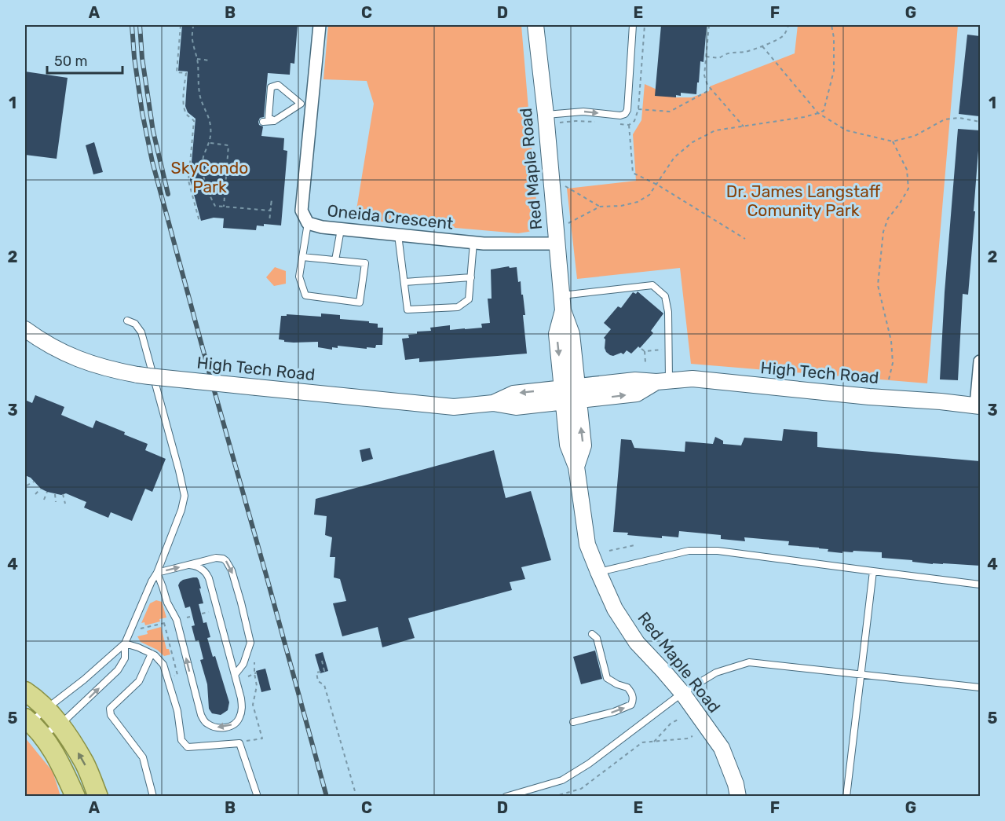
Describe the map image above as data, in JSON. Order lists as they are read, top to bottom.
{
  "streets": {
    "street": ["Red Maple Road", "Oneida Crescent", "High Tech Road"]
  },
  "crossings": [
    ["Red Maple Road", "Oneida Crescent"],
    ["Red Maple Road", "High Tech Road"]
  ],
  "parks": ["SkyCondo Park", "Dr. James Langstaff Comunity Park"],
  "scale_bar": "50 m",
  "grid": {
    "columns": [
      "A",
      "B",
      "C",
      "D",
      "E",
      "F",
      "G"
    ],
    "rows": [
      "1",
      "2",
      "3",
      "4",
      "5"
    ]
  }
}
